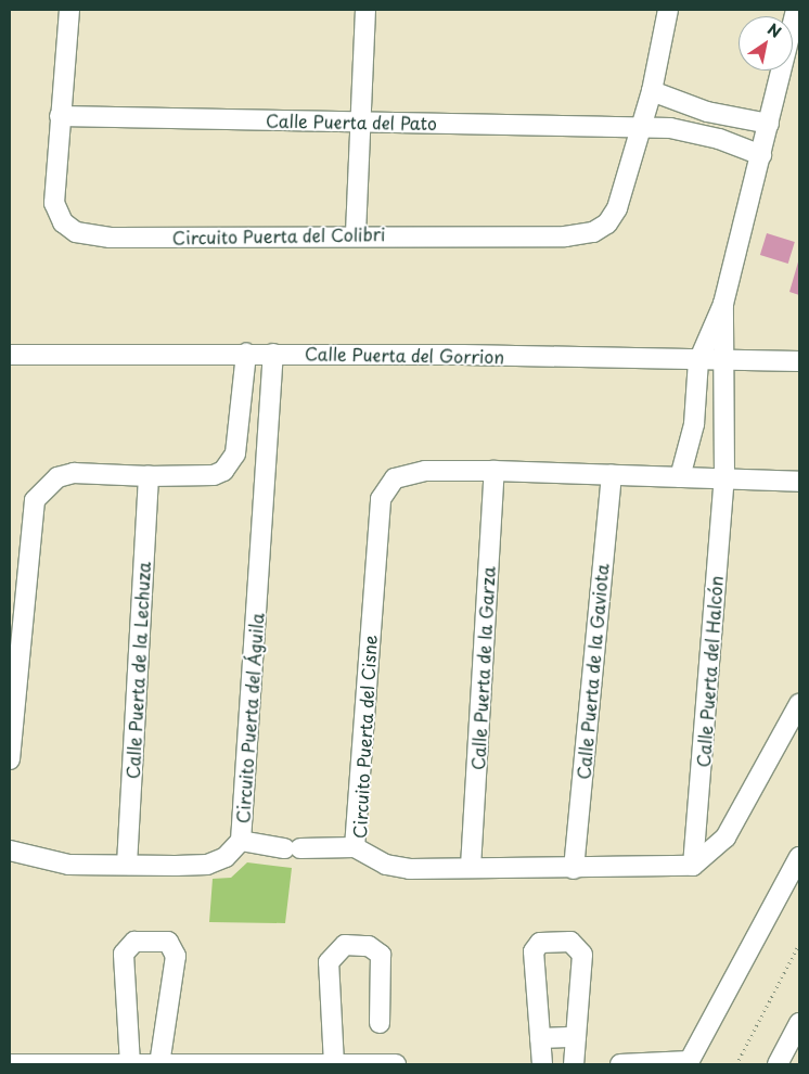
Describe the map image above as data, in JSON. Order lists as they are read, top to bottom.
{
  "streets": {
    "street": [
      "Calle Puerta del Pato",
      "Circuito Puerta del Colibri",
      "Calle Puerta del Gorrion",
      "Calle Puerta de la Garza",
      "Calle Puerta de la Lechuza",
      "Calle Puerta de la Gaviota",
      "Calle Puerta del Halcón",
      "Circuito Puerta del Águila",
      "Circuito Puerta del Cisne"
    ]
  },
  "crossings": [
    ["Calle Puerta del Pato", "Circuito Puerta del Colibri"],
    ["Calle Puerta del Gorrion", "Circuito Puerta del Águila"],
    ["Calle Puerta de la Garza", "Circuito Puerta del Cisne"],
    ["Calle Puerta de la Lechuza", "Circuito Puerta del Águila"],
    ["Calle Puerta de la Gaviota", "Circuito Puerta del Cisne"],
    ["Calle Puerta del Halcón", "Circuito Puerta del Cisne"]
  ],
  "north": "top right"
}
